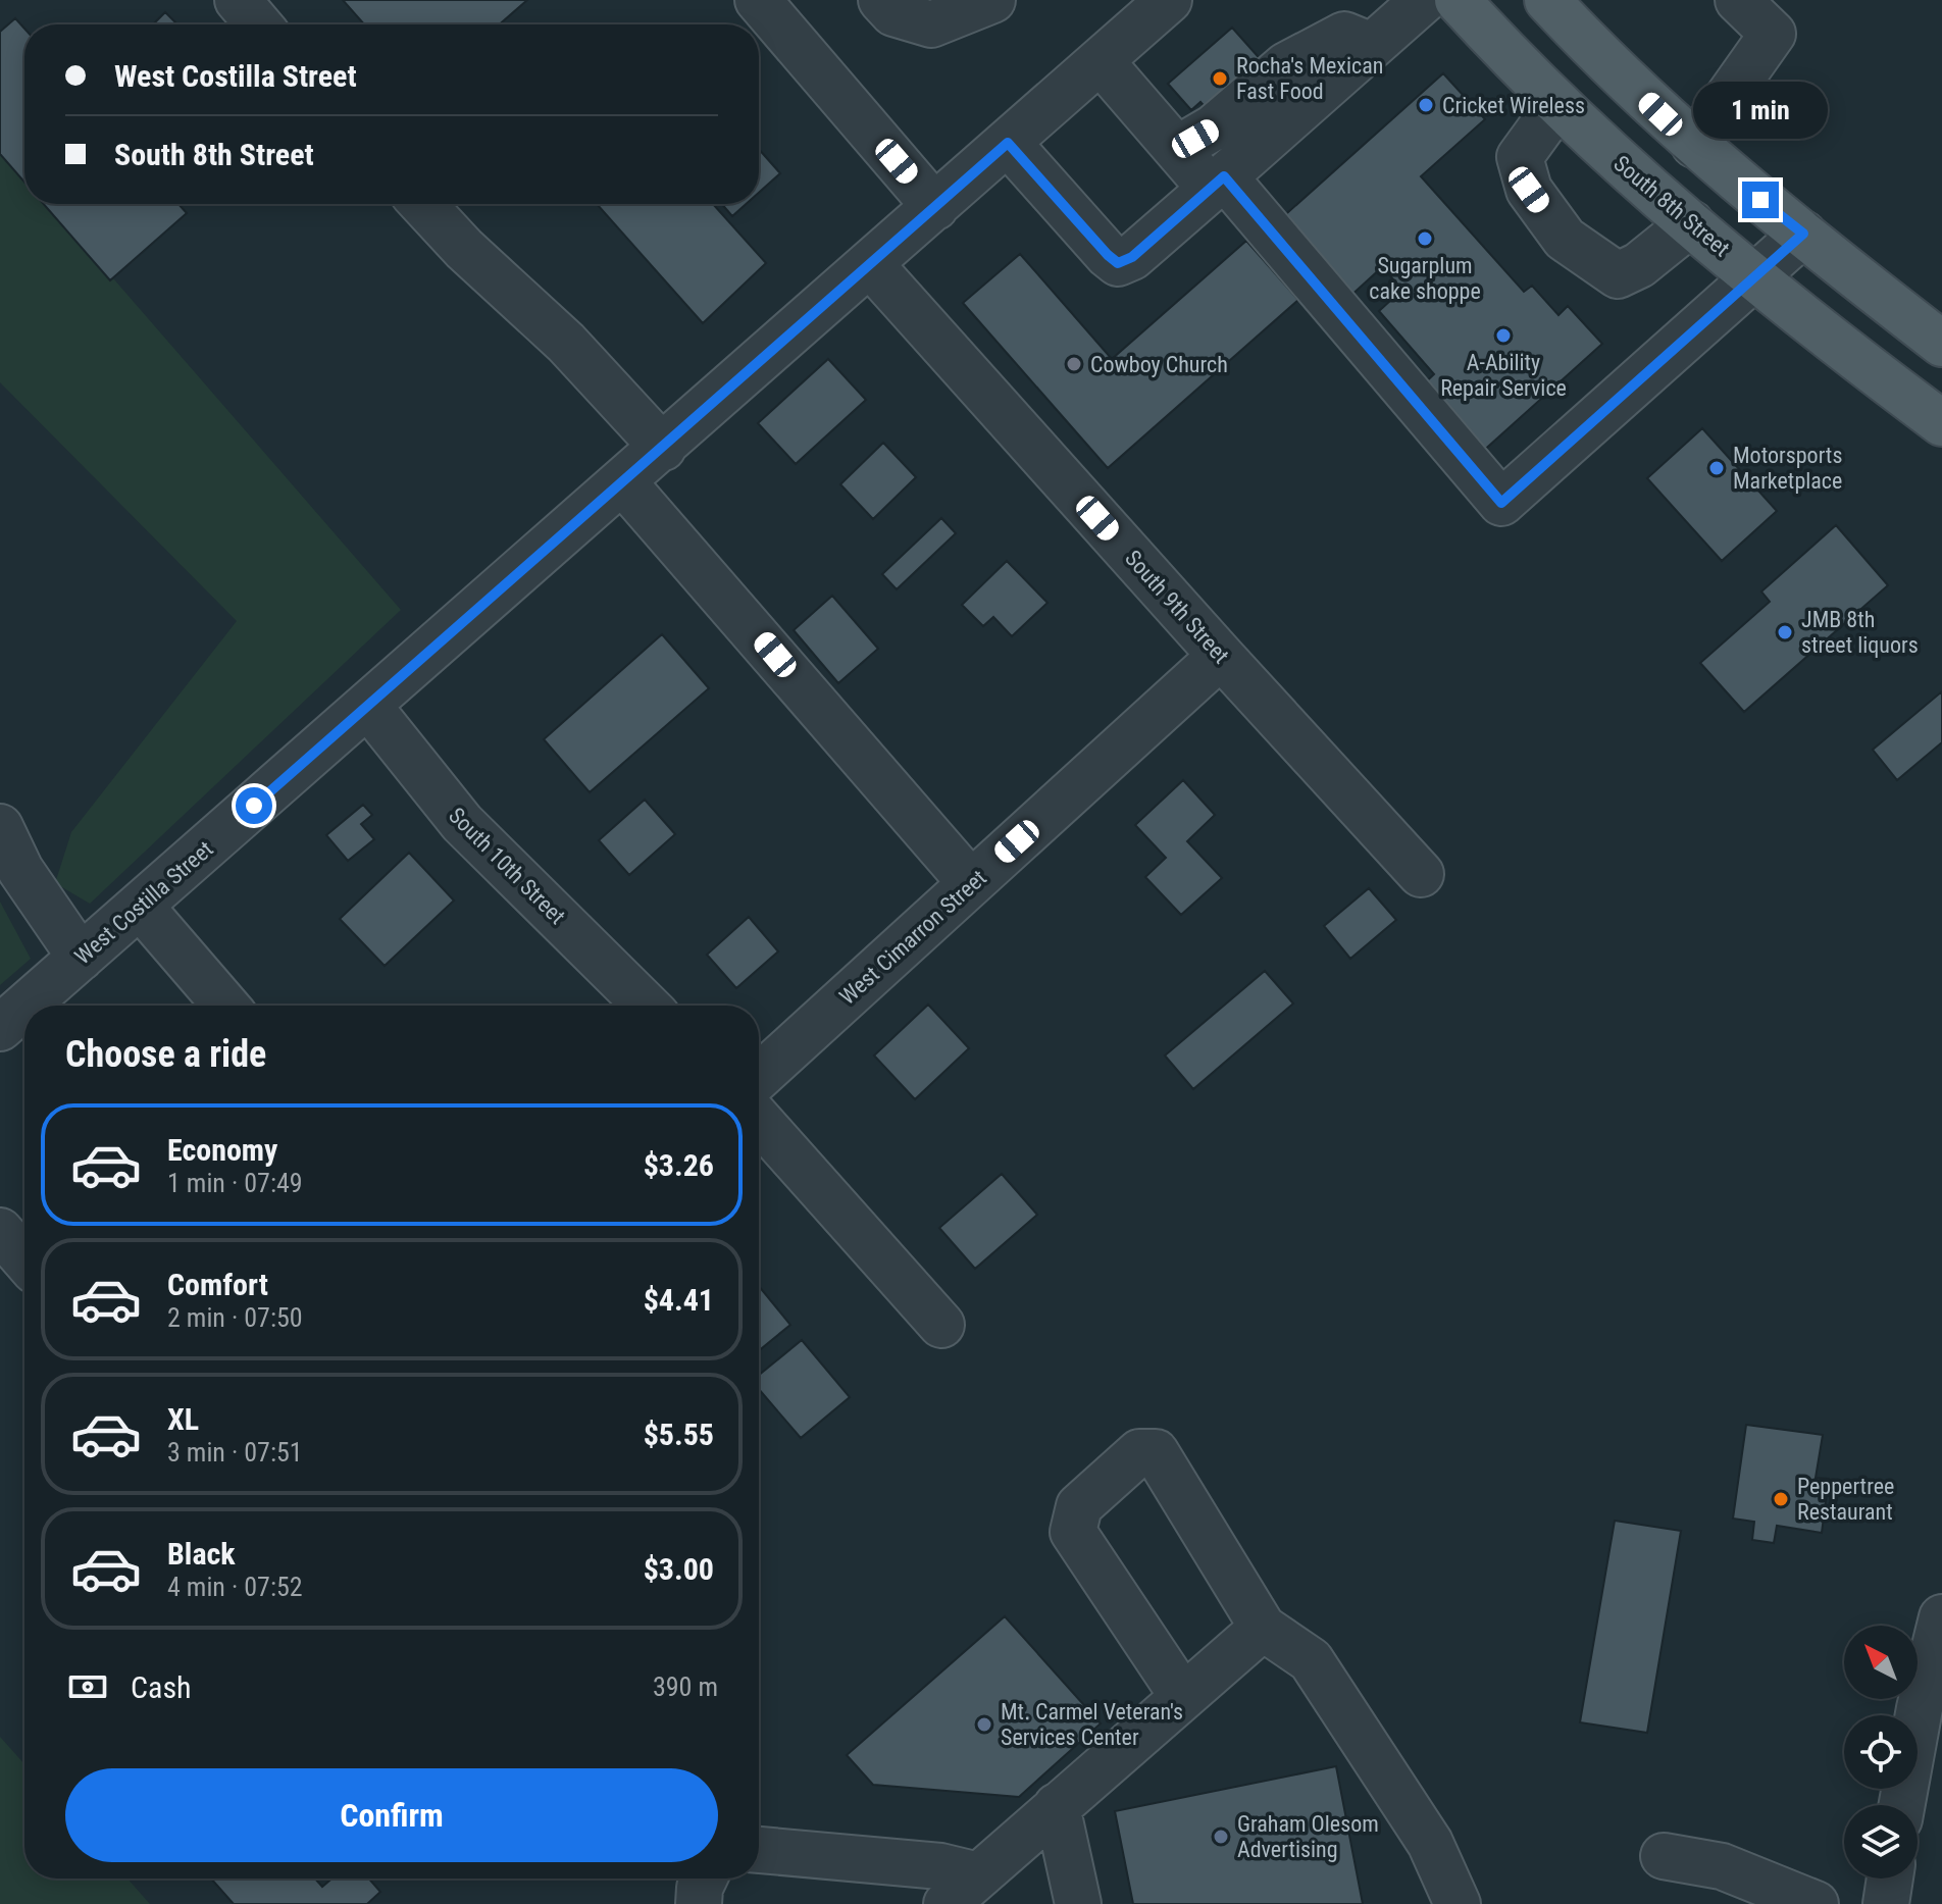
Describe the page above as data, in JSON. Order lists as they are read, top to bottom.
{
  "streets": {
    "main road": ["South 8th Street"],
    "street": [
      "South 9th Street",
      "South 10th Street",
      "West Costilla Street",
      "West Cimarron Street"
    ]
  },
  "crossings": [
    ["South 9th Street", "West Costilla Street"],
    ["South 9th Street", "West Cimarron Street"],
    ["South 10th Street", "West Costilla Street"]
  ],
  "places": [
    "Rocha's Mexican Fast Food",
    "Cricket Wireless",
    "Sugarplum cake shoppe",
    "A-Ability Repair Service",
    "Cowboy Church",
    "Motorsports Marketplace",
    "JMB 8th street liquors",
    "Peppertree Restaurant",
    "Mt. Carmel Veteran's Services Center",
    "Graham Olesom Advertising"
  ],
  "north": "top left",
  "page": {
    "banner": ["West Costilla Street", "South 8th Street"],
    "bubble": "1 min",
    "heading": "Choose a ride",
    "list": [
      {
        "name": "Economy",
        "note": "1 min · 07:49",
        "value": "$3.26"
      },
      {
        "name": "Comfort",
        "note": "2 min · 07:50",
        "value": "$4.41"
      },
      {
        "name": "XL",
        "note": "3 min · 07:51",
        "value": "$5.55"
      },
      {
        "name": "Black",
        "note": "4 min · 07:52",
        "value": "$3.00"
      }
    ],
    "pay": ["Cash", "390 m"],
    "buttons": "Confirm"
  }
}
